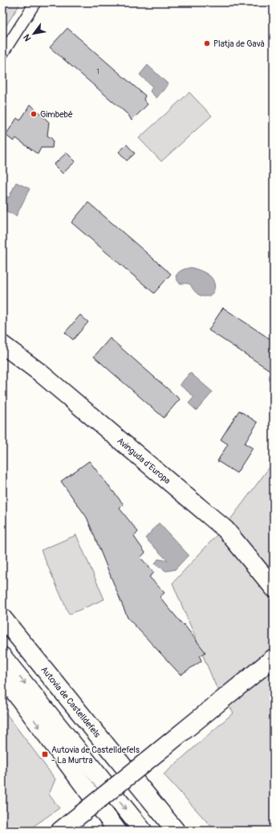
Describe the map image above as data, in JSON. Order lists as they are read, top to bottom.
{
  "streets": {
    "main road": ["Avinguda d'Europa", "Autovia de Castelldefels"]
  },
  "places": {
    "other": ["Platja de Gavà", "Gimbebé"],
    "transit": ["Autovia de Castelldefels - La Murtra"]
  },
  "house_numbers": ["1"],
  "north": "bottom left"
}
